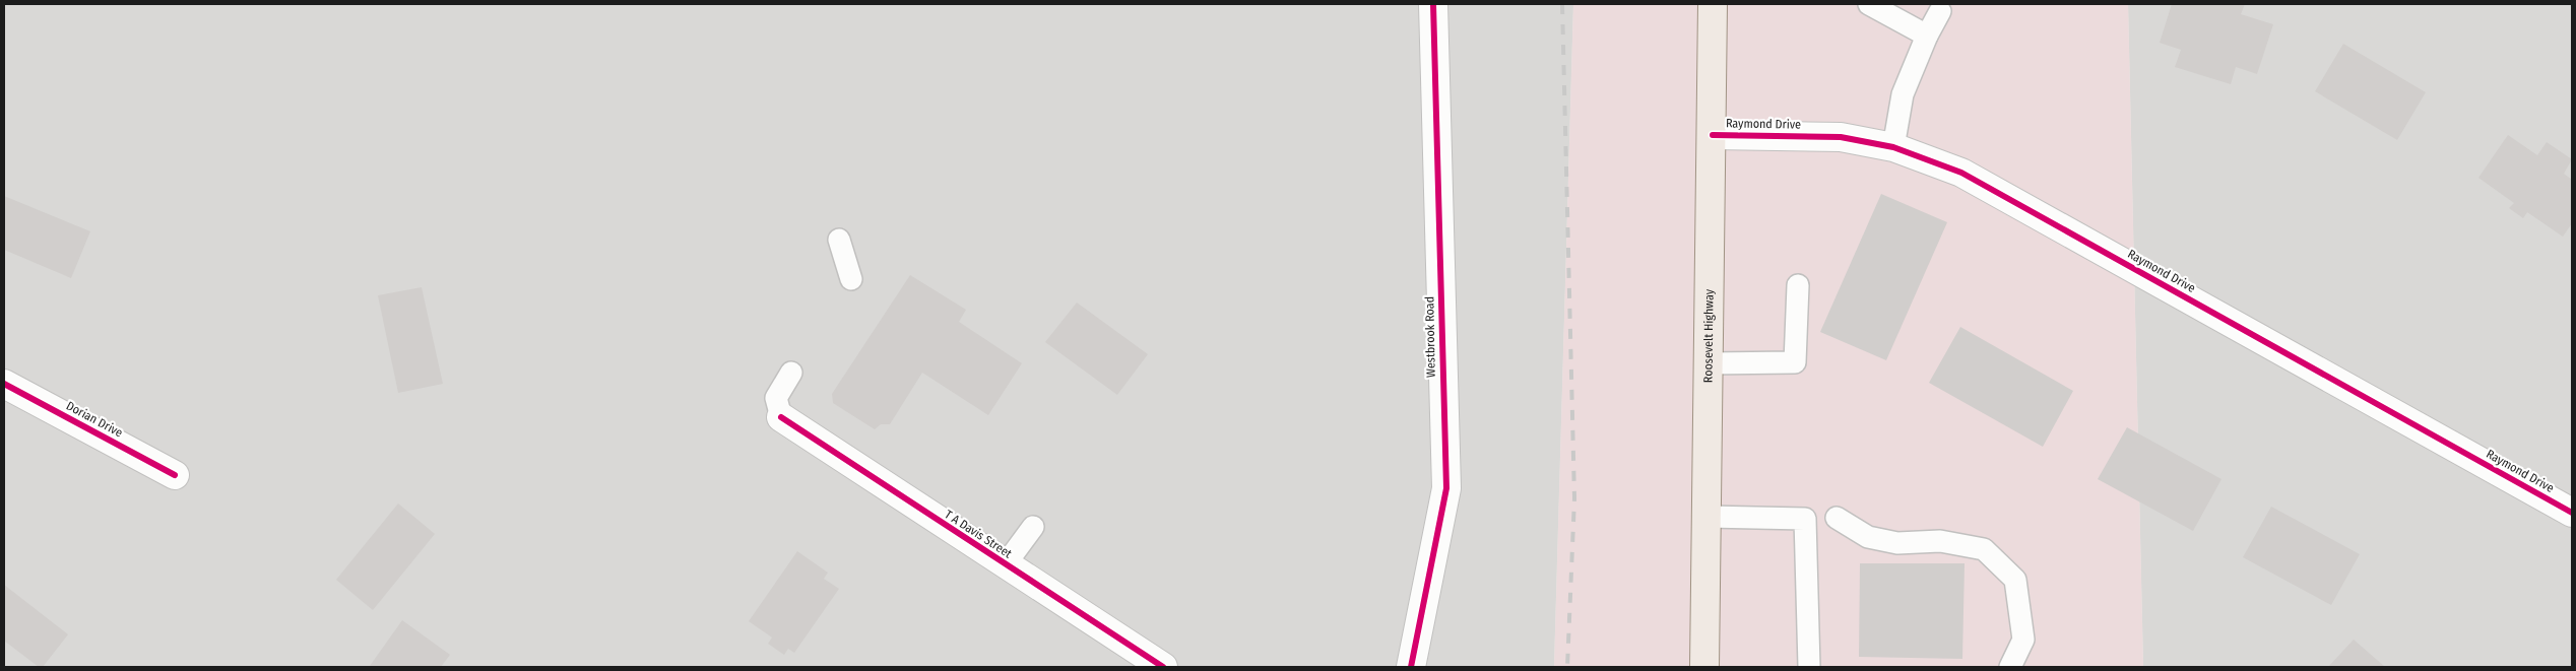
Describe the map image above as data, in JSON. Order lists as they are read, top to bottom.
{
  "streets": {
    "main road": ["Roosevelt Highway"],
    "street": [
      "Raymond Drive",
      "Westbrook Road",
      "Dorian Drive",
      "T A Davis Street"
    ]
  },
  "crossings": [
    ["Raymond Drive", "Roosevelt Highway"]
  ]
}
